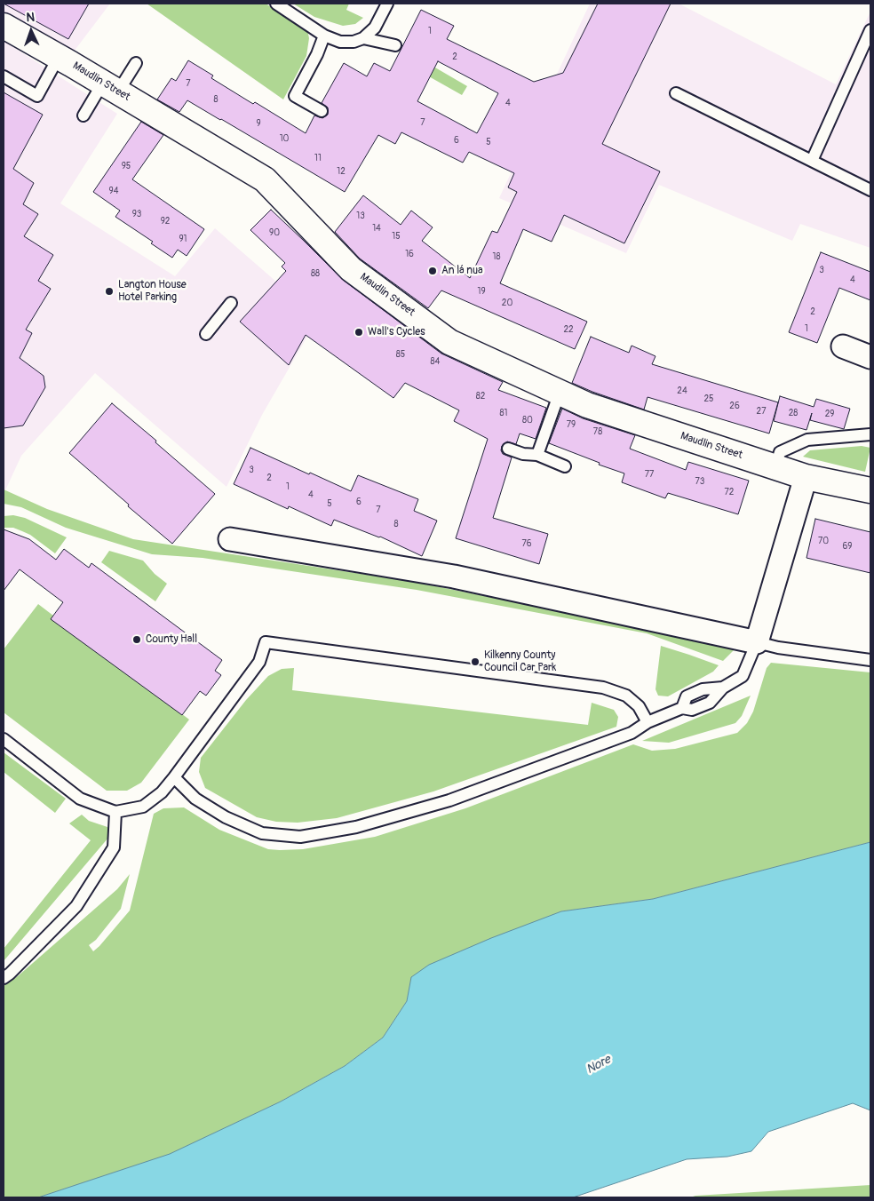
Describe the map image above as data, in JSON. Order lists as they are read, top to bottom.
{
  "streets": {
    "street": ["Maudlin Street"]
  },
  "water": ["Nore"],
  "places": [
    "An lá nua",
    "Langton House Hotel Parking",
    "Wall's Cycles",
    "County Hall",
    "Kilkenny County Council Car Park"
  ],
  "house_numbers": [
    "1",
    "2",
    "7",
    "8",
    "4",
    "7",
    "9",
    "10",
    "6",
    "5",
    "11",
    "95",
    "12",
    "94",
    "93",
    "13",
    "92",
    "14",
    "90",
    "15",
    "91",
    "16",
    "18",
    "3",
    "88",
    "4",
    "19",
    "20",
    "2",
    "1",
    "22",
    "85",
    "84",
    "24",
    "82",
    "25",
    "26",
    "27",
    "81",
    "28",
    "29",
    "80",
    "79",
    "78",
    "3",
    "77",
    "2",
    "73",
    "1",
    "72",
    "4",
    "6",
    "5",
    "7",
    "8",
    "70",
    "76",
    "69"
  ],
  "north": "top"
}
